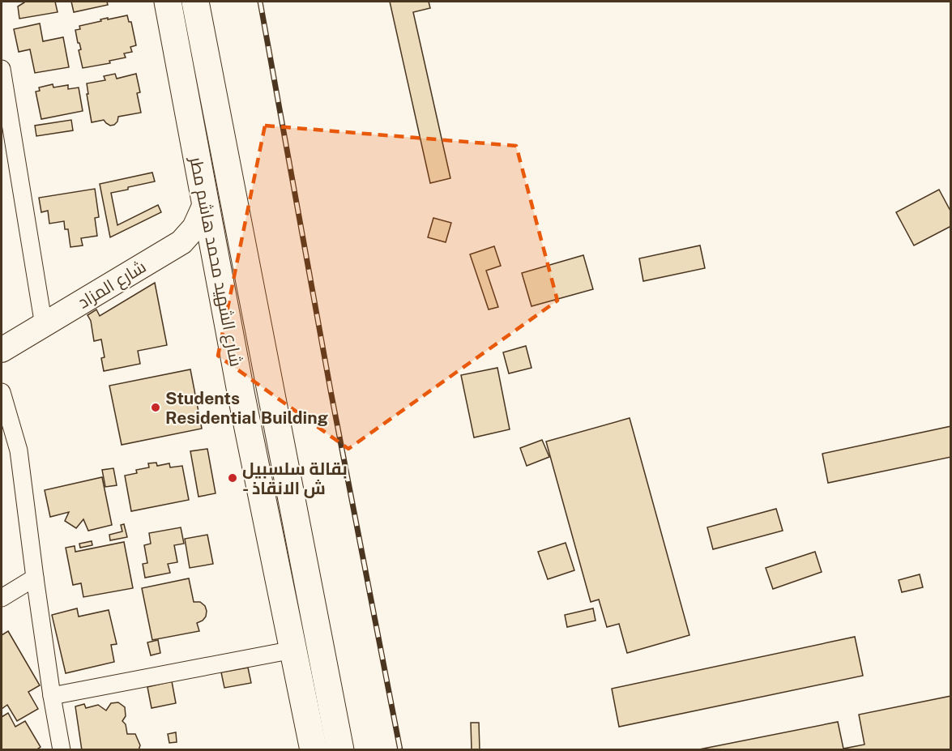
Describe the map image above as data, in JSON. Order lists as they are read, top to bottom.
{
  "streets": {
    "main road": ["شارع الشهيد محمد هاشم مطر"],
    "street": ["شارع المزاد"]
  },
  "crossings": [
    ["شارع الشهيد محمد هاشم مطر", "شارع المزاد"]
  ],
  "places": ["Students Residential Building", "بقالة سلسبيل - ش الانقاذ"]
}
